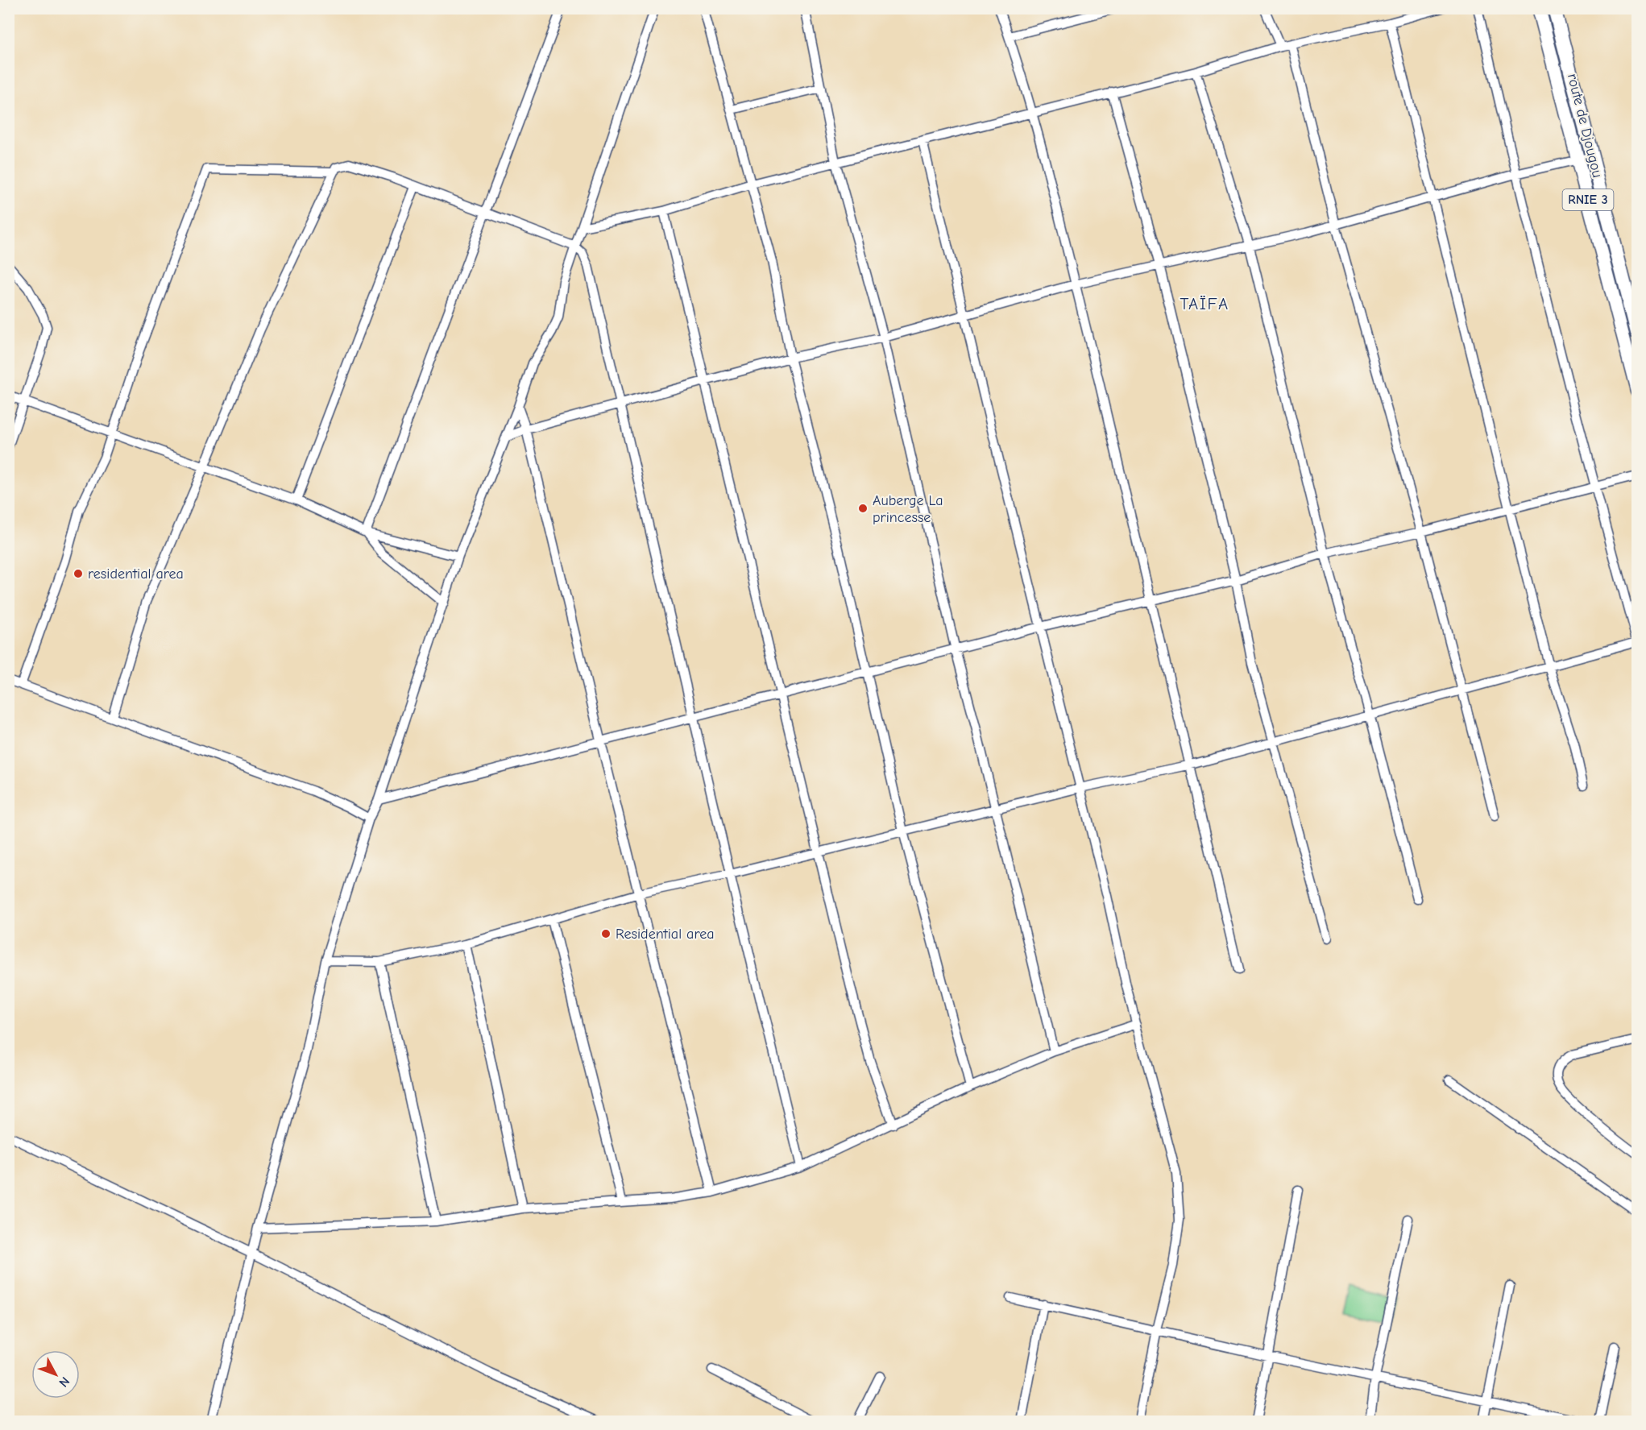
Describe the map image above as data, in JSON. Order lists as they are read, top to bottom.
{
  "streets": {
    "highway": ["route de Djougou", "RNIE 3"]
  },
  "districts": ["TAÏFA"],
  "places": ["Auberge La princesse", "residential area", "Residential area"],
  "north": "bottom right"
}
